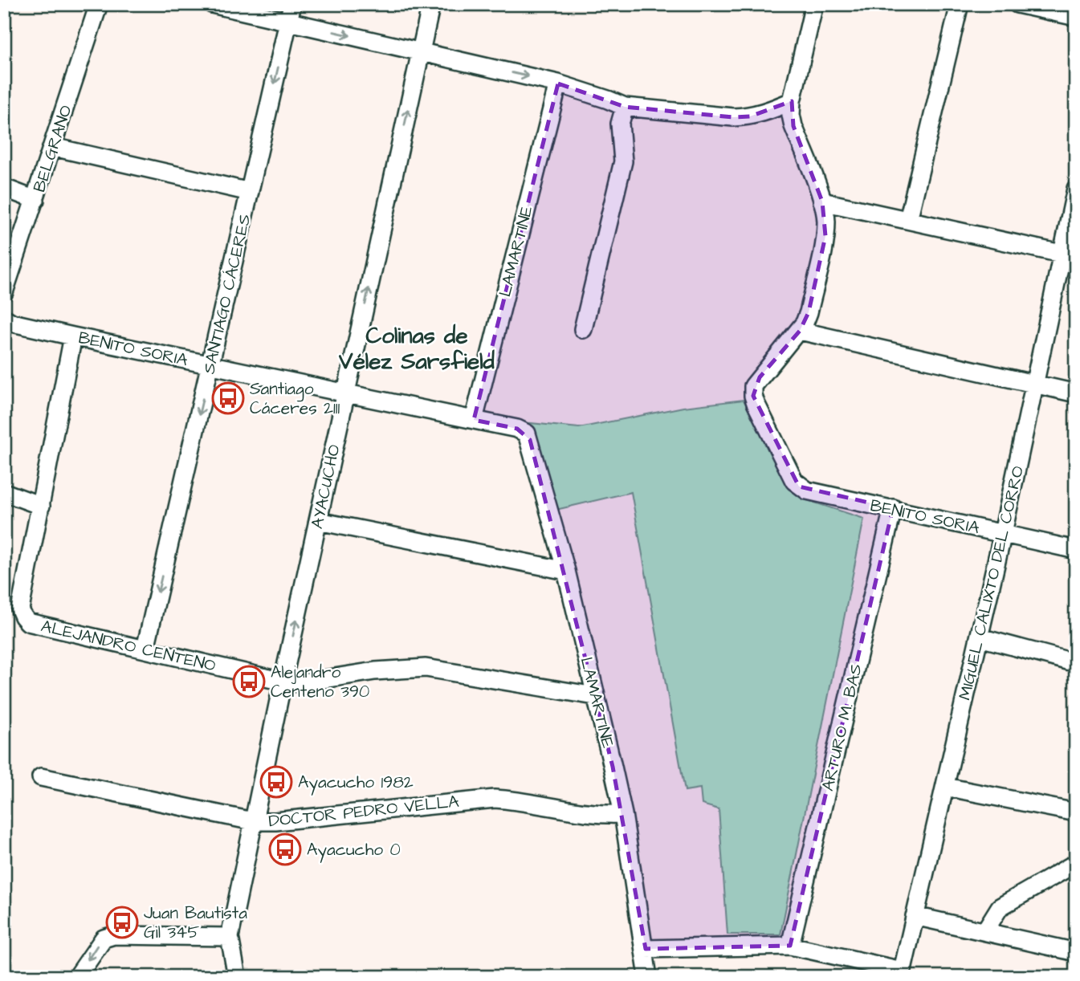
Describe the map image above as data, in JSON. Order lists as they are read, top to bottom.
{
  "streets": {
    "street": [
      "BELGRANO",
      "LAMARTINE",
      "SANTIAGO CÁCERES",
      "BENITO SORIA",
      "AYACUCHO",
      "MIGUEL CALIXTO DEL CORRO",
      "ALEJANDRO CENTENO",
      "ARTURO M. BAS",
      "DOCTOR PEDRO VELLA"
    ]
  },
  "crossings": [
    ["LAMARTINE", "BENITO SORIA"],
    ["LAMARTINE", "ALEJANDRO CENTENO"],
    ["LAMARTINE", "DOCTOR PEDRO VELLA"],
    ["SANTIAGO CÁCERES", "BENITO SORIA"],
    ["SANTIAGO CÁCERES", "ALEJANDRO CENTENO"],
    ["BENITO SORIA", "AYACUCHO"],
    ["BENITO SORIA", "MIGUEL CALIXTO DEL CORRO"],
    ["BENITO SORIA", "ARTURO M. BAS"],
    ["AYACUCHO", "ALEJANDRO CENTENO"],
    ["AYACUCHO", "DOCTOR PEDRO VELLA"]
  ],
  "one_way": ["AYACUCHO"],
  "districts": ["Colinas de Vélez Sarsfield"],
  "places": {
    "bus stop": [
      "Santiago Cáceres 2111",
      "Alejandro Centeno 390",
      "Ayacucho 1982",
      "Ayacucho 0",
      "Juan Bautista Gil 345"
    ]
  }
}
